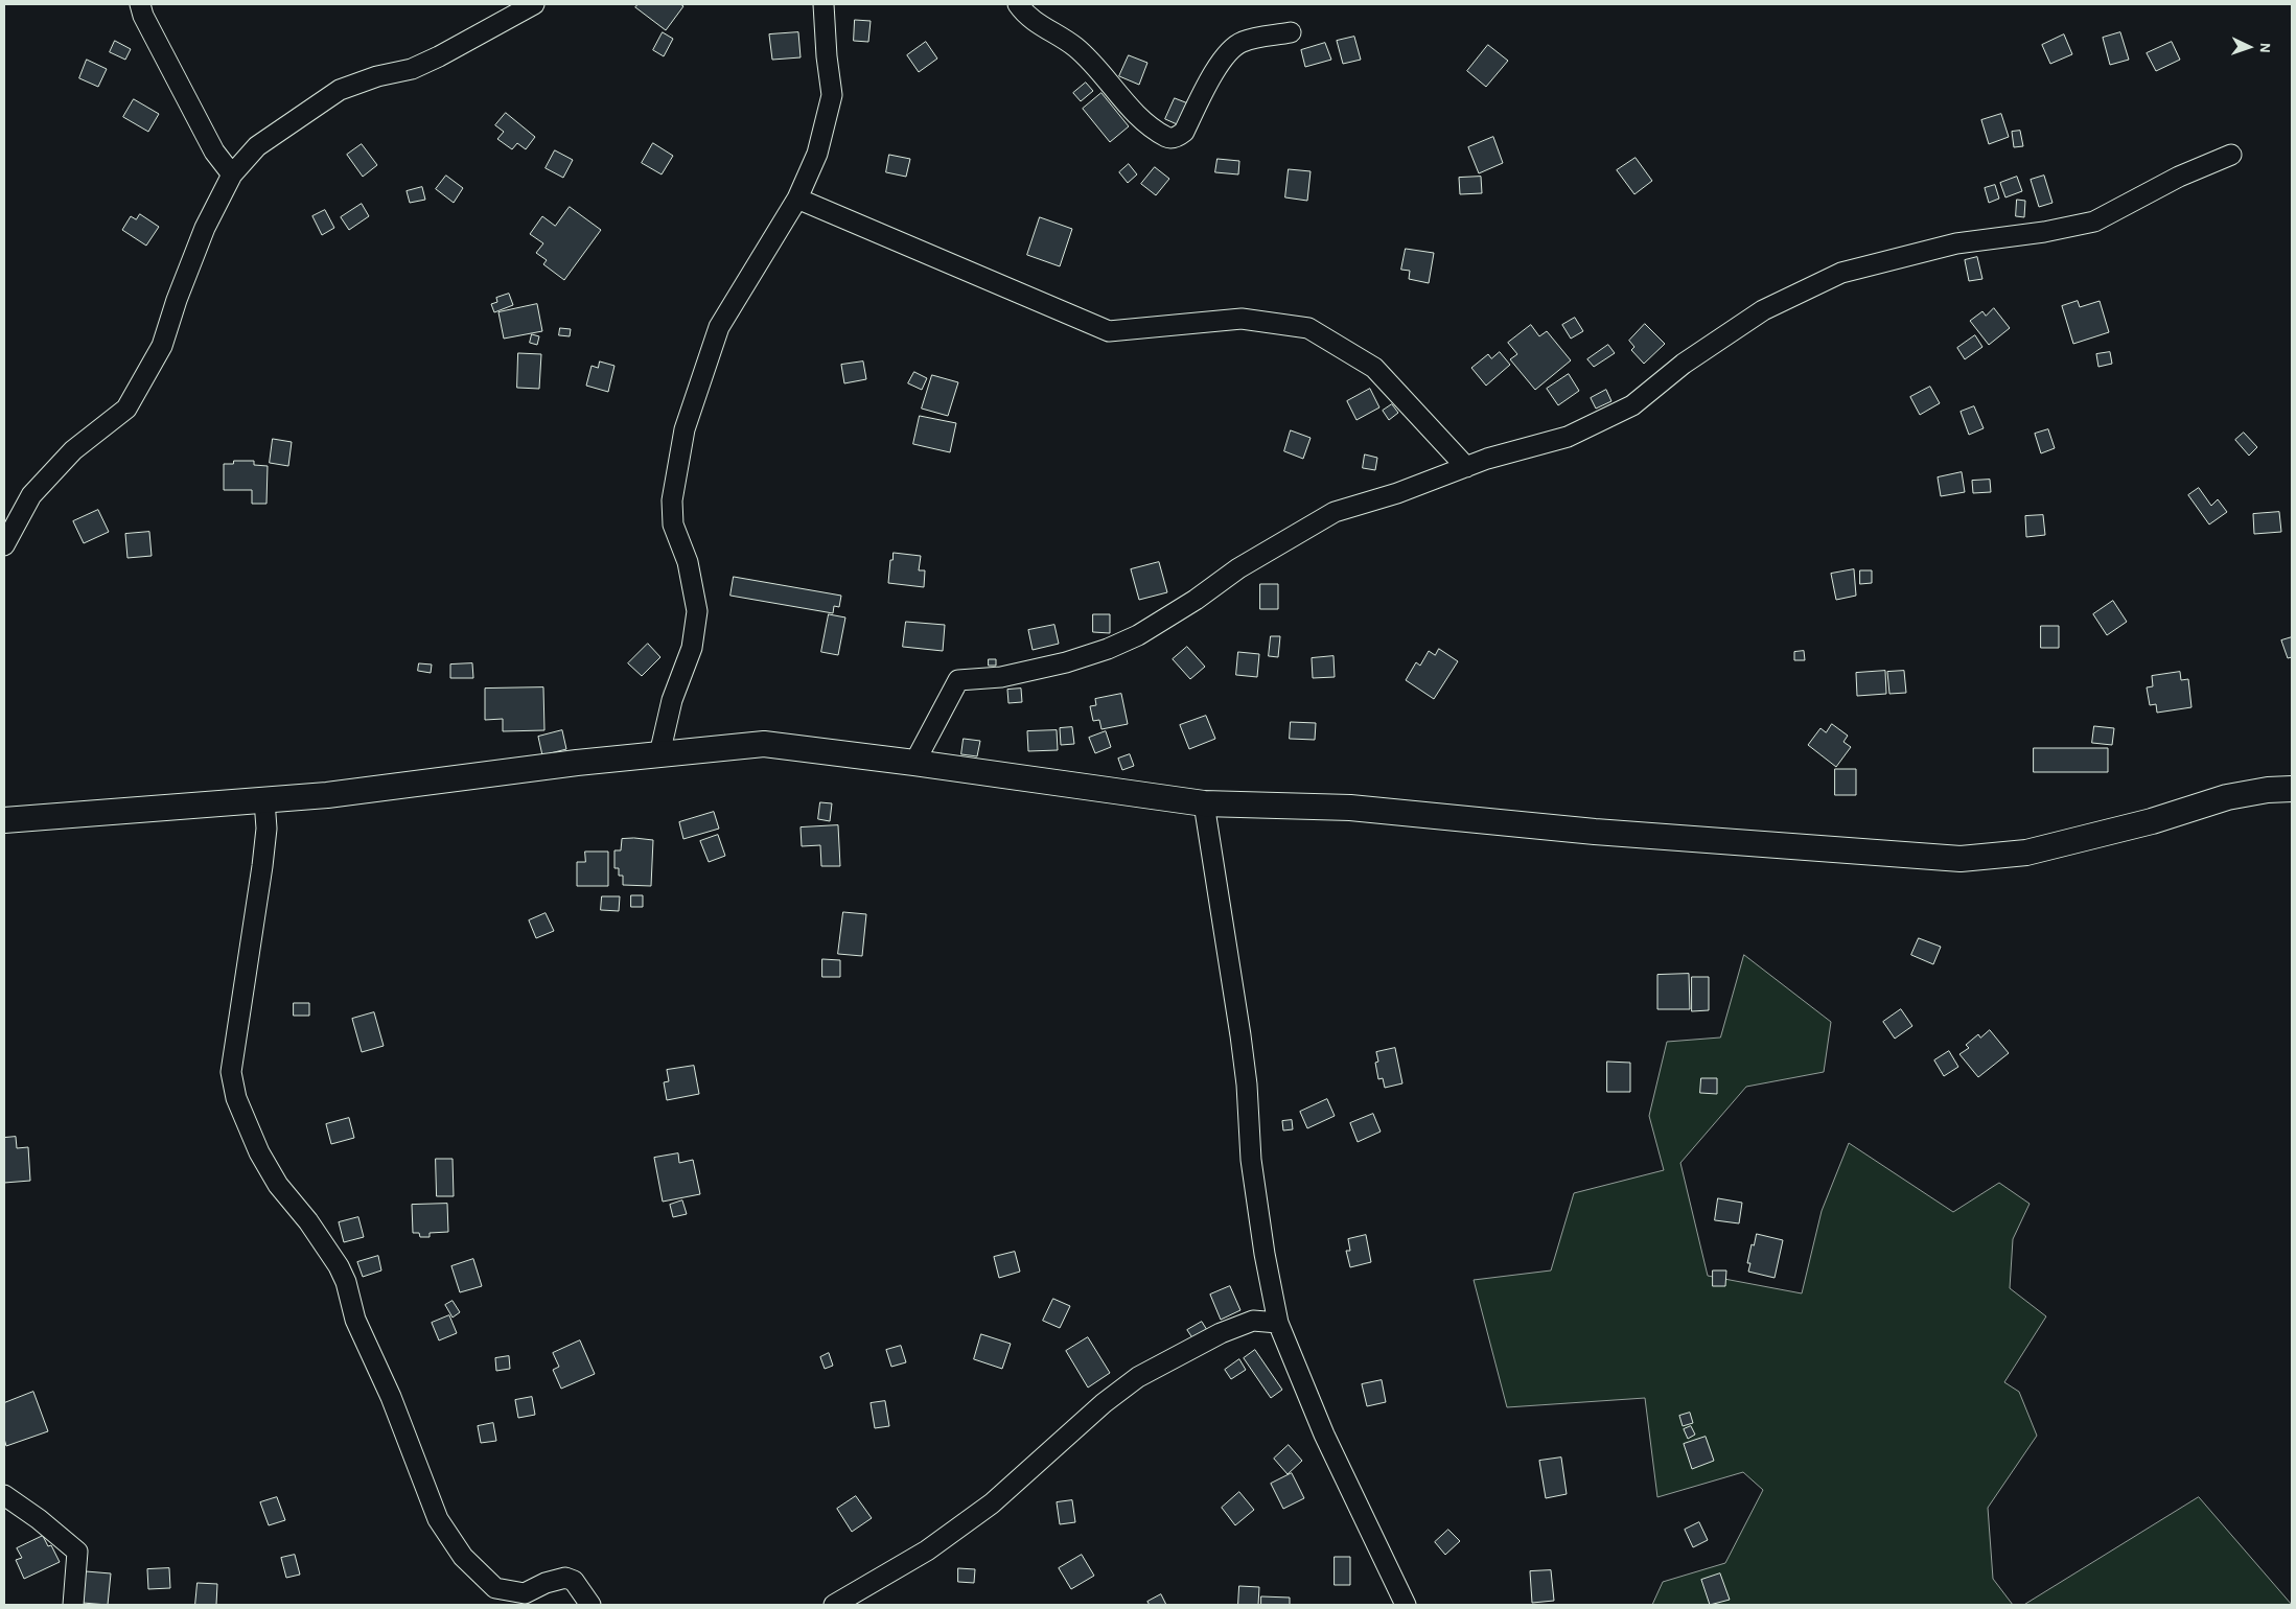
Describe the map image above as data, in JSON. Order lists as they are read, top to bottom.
{
  "north": "right"
}
